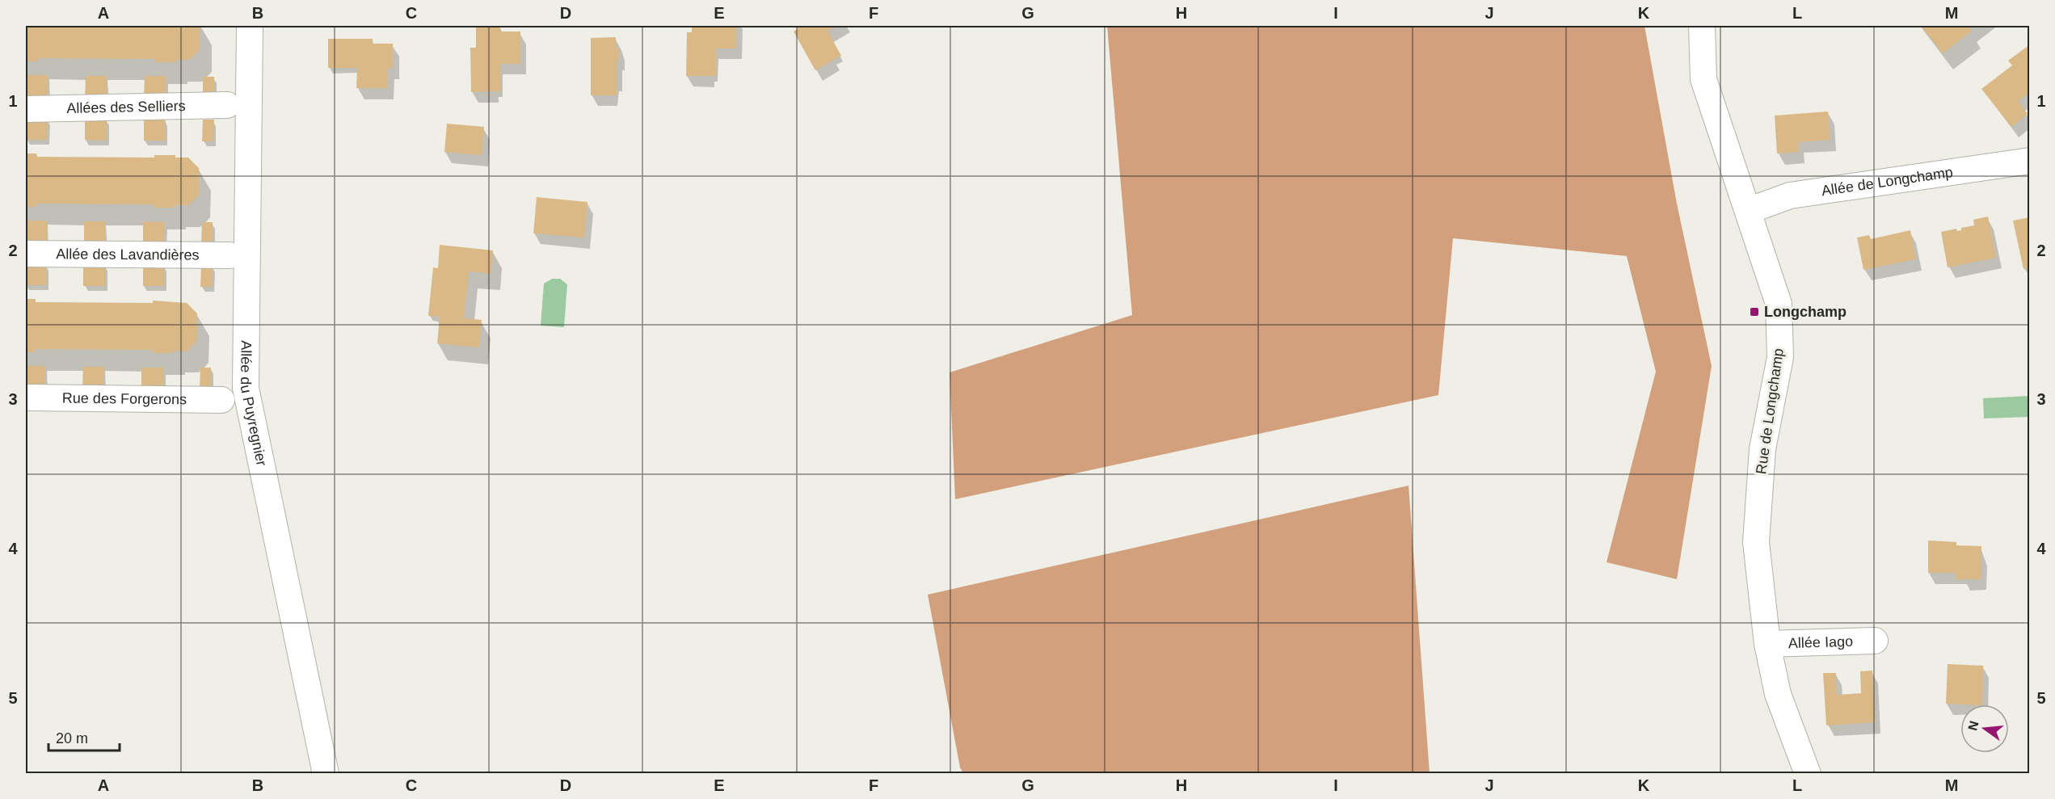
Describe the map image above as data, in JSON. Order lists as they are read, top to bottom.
{
  "streets": {
    "street": [
      "Allées des Selliers",
      "Allée de Longchamp",
      "Allée des Lavandières",
      "Rue des Forgerons",
      "Allée du Puyregnier",
      "Rue de Longchamp",
      "Allée Iago"
    ]
  },
  "crossings": [
    ["Allée de Longchamp", "Rue de Longchamp"],
    ["Rue de Longchamp", "Allée Iago"]
  ],
  "places": {
    "transit": ["Longchamp"]
  },
  "scale_bar": "20 m",
  "north": "left",
  "grid": {
    "columns": [
      "A",
      "B",
      "C",
      "D",
      "E",
      "F",
      "G",
      "H",
      "I",
      "J",
      "K",
      "L",
      "M"
    ],
    "rows": [
      "1",
      "2",
      "3",
      "4",
      "5"
    ]
  }
}
